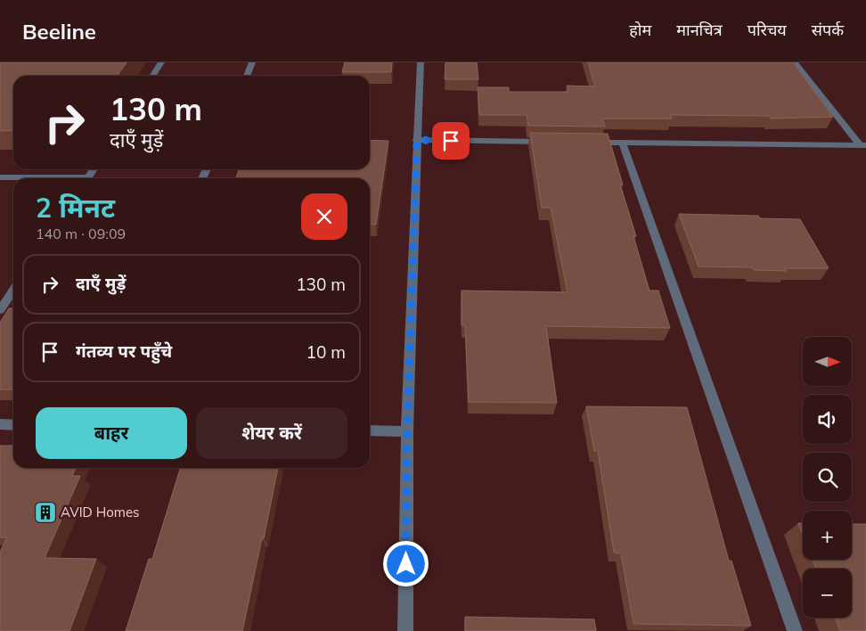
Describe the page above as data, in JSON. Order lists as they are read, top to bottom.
{
  "places": {
    "building": ["AVID Homes"]
  },
  "north": "right",
  "page": {
    "header": "Beeline",
    "nav": [
      "होम",
      "मानचित्र",
      "परिचय",
      "संपर्क"
    ],
    "turn": ["130 m", "दाएँ मुड़ें"],
    "heading": ["2 मिनट", "140 m · 09:09"],
    "list": [
      {
        "name": "दाएँ मुड़ें",
        "value": "130 m"
      },
      {
        "name": "गंतव्य पर पहुँचे",
        "value": "10 m"
      }
    ],
    "map_buttons": ["+", "−"],
    "buttons": ["बाहर", "शेयर करें"]
  }
}
